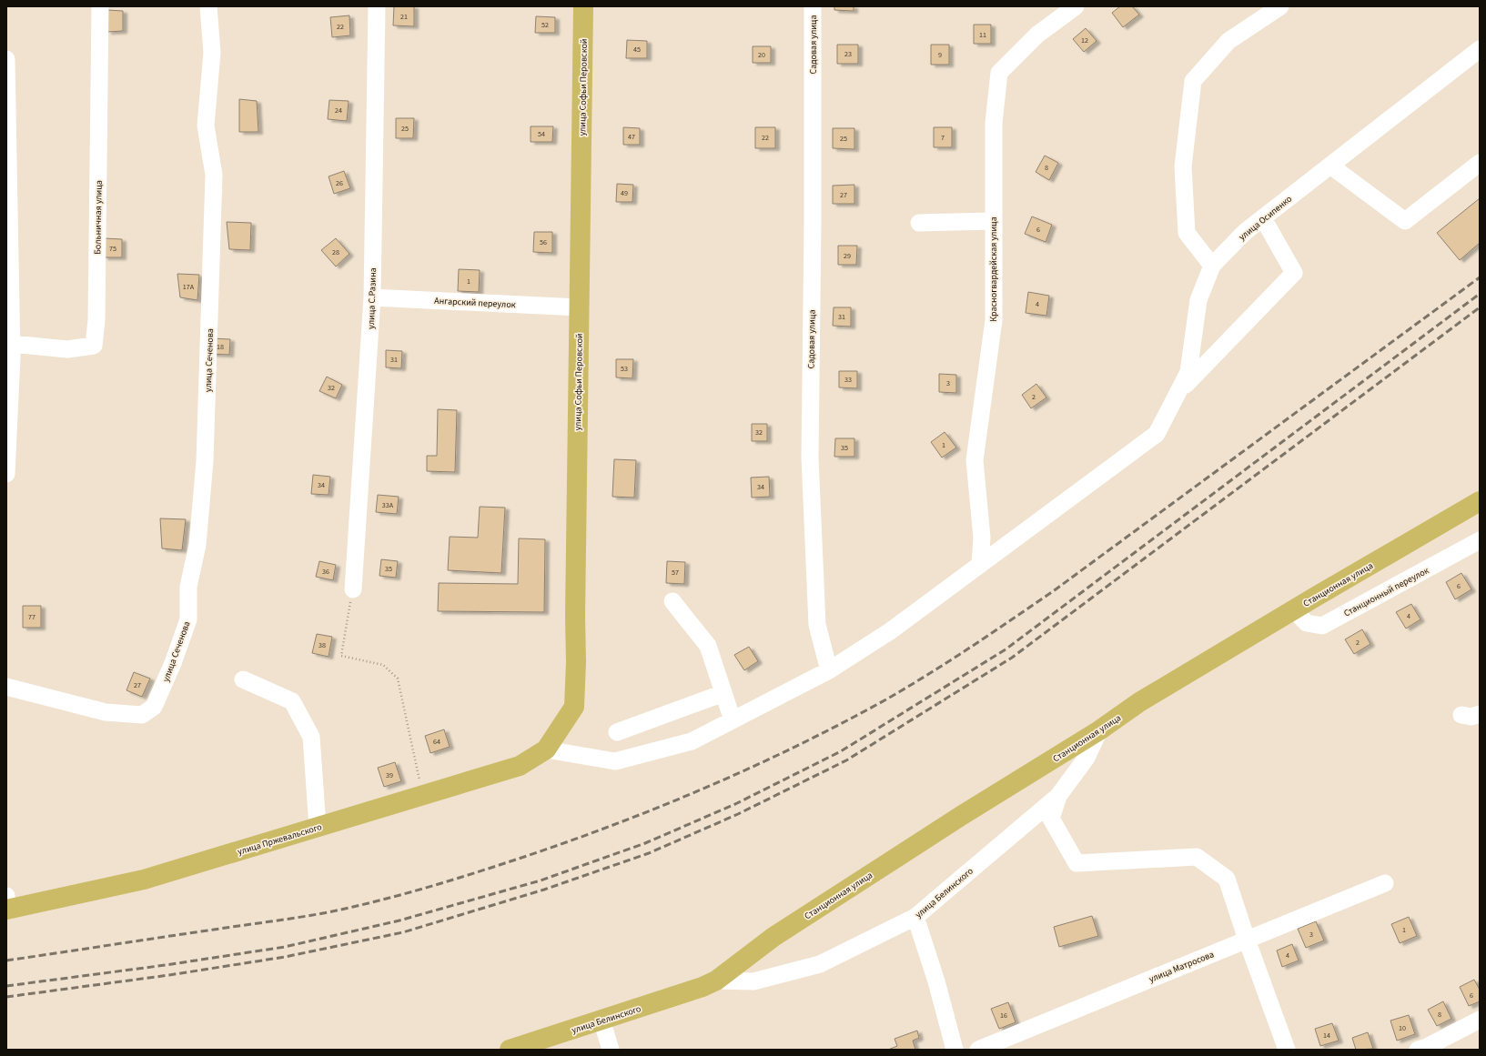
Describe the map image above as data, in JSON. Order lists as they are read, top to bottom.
{
  "streets": {
    "main road": [
      "улица Софьи Перовской",
      "Станционная улица",
      "улица Пржевальского",
      "улица Белинского"
    ],
    "street": [
      "Садовая улица",
      "Больничная улица",
      "улица Осипенко",
      "Красногвардейская улица",
      "улица С.Разина",
      "Ангарский переулок",
      "улица Сеченова",
      "Станционный переулок",
      "улица Матросова"
    ]
  },
  "crossings": [
    ["улица Софьи Перовской", "Ангарский переулок"],
    ["улица Софьи Перовской", "улица Пржевальского"],
    ["улица С.Разина", "Ангарский переулок"],
    ["Станционная улица", "Станционный переулок"],
    ["Станционная улица", "улица Белинского"]
  ],
  "house_numbers": [
    "21",
    "52",
    "22",
    "11",
    "12",
    "45",
    "23",
    "20",
    "9",
    "24",
    "25",
    "54",
    "47",
    "22",
    "7",
    "25",
    "8",
    "26",
    "49",
    "27",
    "6",
    "56",
    "75",
    "28",
    "29",
    "1",
    "17А",
    "4",
    "31",
    "18",
    "31",
    "53",
    "33",
    "3",
    "32",
    "2",
    "32",
    "1",
    "35",
    "34",
    "34",
    "33А",
    "35",
    "36",
    "57",
    "6",
    "4",
    "77",
    "2",
    "38",
    "27",
    "64",
    "39",
    "1",
    "3",
    "4",
    "6",
    "8",
    "16",
    "10",
    "14"
  ]
}
